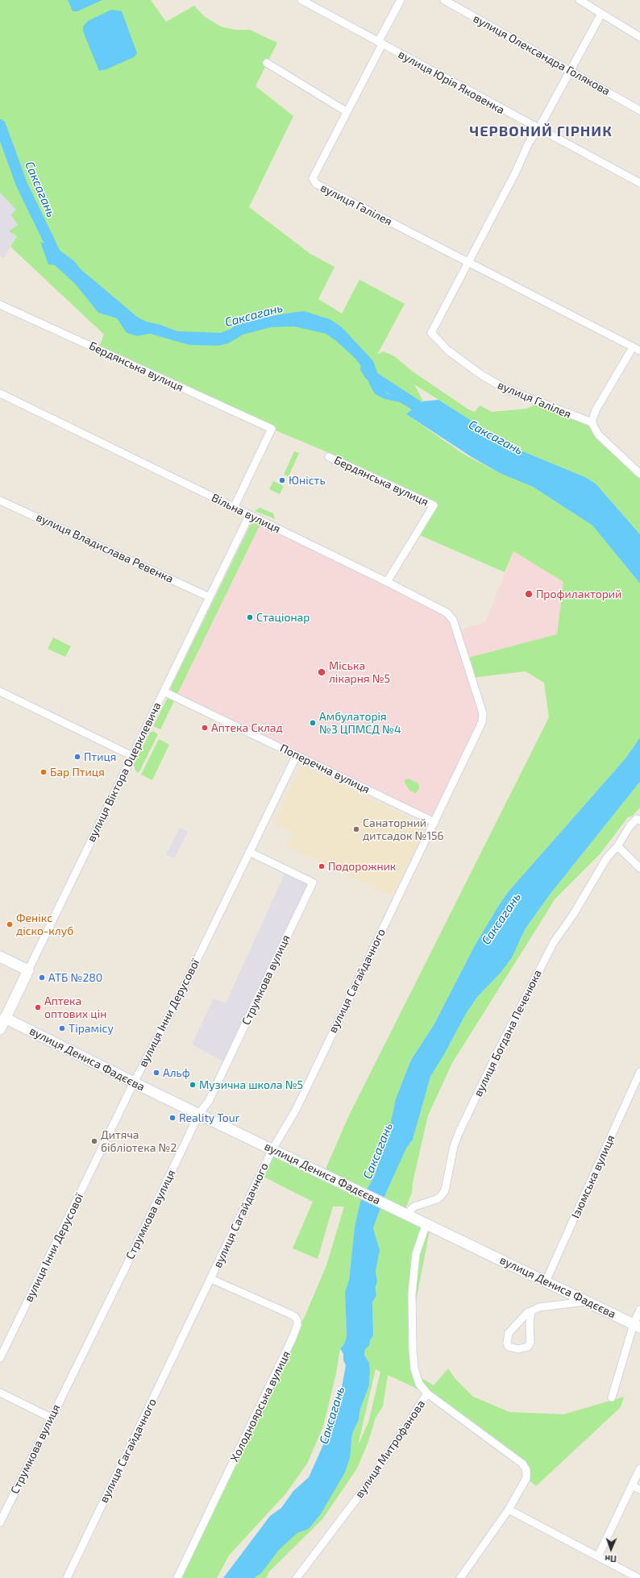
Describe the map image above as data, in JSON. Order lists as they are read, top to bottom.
{
  "streets": {
    "street": [
      "вулиця Олександра Голякова",
      "вулиця Юрія Яковенка",
      "вулиця Галілея",
      "Бердянська вулиця",
      "Вільна вулиця",
      "вулиця Владислава Ревенка",
      "Поперечна вулиця",
      "вулиця Віктора Оцерклевича",
      "Струмкова вулиця",
      "вулиця Сагайдачного",
      "вулиця Інни Дерусової",
      "вулиця Богдана Печенюка",
      "вулиця Дениса Фадєєва",
      "Ізюмська вулиця",
      "Холодноярська вулиця",
      "вулиця Митрофанова"
    ]
  },
  "crossings": [
    ["вулиця Олександра Голякова", "вулиця Галілея"],
    ["вулиця Юрія Яковенка", "вулиця Галілея"],
    ["Бердянська вулиця", "Вільна вулиця"],
    ["Вільна вулиця", "вулиця Віктора Оцерклевича"],
    ["Вільна вулиця", "вулиця Сагайдачного"],
    ["вулиця Владислава Ревенка", "вулиця Віктора Оцерклевича"],
    ["Поперечна вулиця", "вулиця Віктора Оцерклевича"],
    ["Поперечна вулиця", "вулиця Сагайдачного"],
    ["Поперечна вулиця", "вулиця Інни Дерусової"],
    ["вулиця Віктора Оцерклевича", "вулиця Дениса Фадєєва"],
    ["Струмкова вулиця", "вулиця Інни Дерусової"],
    ["Струмкова вулиця", "вулиця Дениса Фадєєва"],
    ["вулиця Сагайдачного", "вулиця Дениса Фадєєва"],
    ["вулиця Сагайдачного", "Холодноярська вулиця"],
    ["вулиця Інни Дерусової", "вулиця Дениса Фадєєва"],
    ["вулиця Богдана Печенюка", "вулиця Дениса Фадєєва"],
    ["вулиця Дениса Фадєєва", "Ізюмська вулиця"]
  ],
  "districts": ["ЧЕРВОНИЙ ГІРНИК"],
  "water": ["Саксагань"],
  "places": [
    "Юність",
    "Профилакторий",
    "Стаціонар",
    "Міська лікарня №5",
    "Амбулаторія №3 ЦПМСД №4",
    "Аптека Склад",
    "Птиця",
    "Бар Птиця",
    "Санаторний дитсадок №156",
    "Подорожник",
    "Фенікс діско-клуб",
    "АТБ №280",
    "Аптека оптових цін",
    "Тірамісу",
    "Альф",
    "Музична школа №5",
    "Reality Tour",
    "Дитяча бібліотека №2"
  ],
  "north": "bottom"
}
